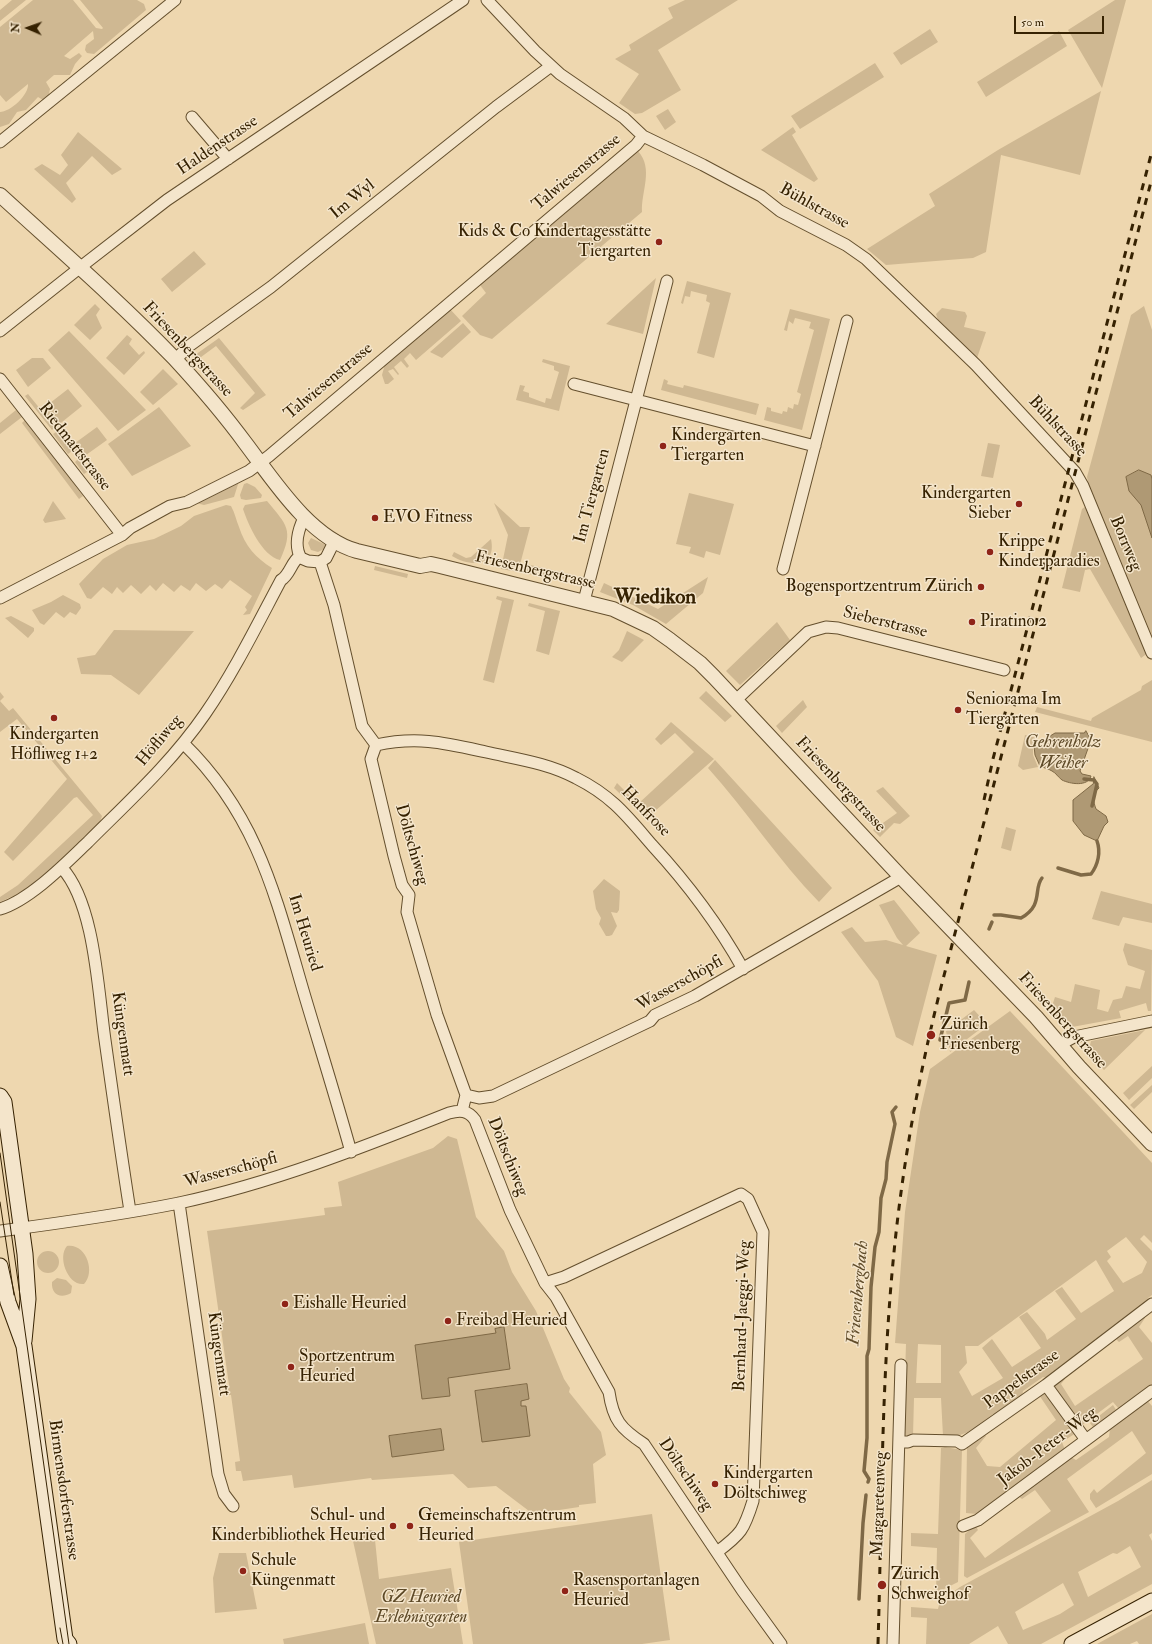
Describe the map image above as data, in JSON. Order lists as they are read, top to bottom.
{
  "streets": {
    "main road": ["Birmensdorferstrasse"],
    "street": [
      "Haldenstrasse",
      "Talwiesenstrasse",
      "Im Wyl",
      "Bühlstrasse",
      "Friesenbergstrasse",
      "Riedmattstrasse",
      "Im Tiergarten",
      "Borrweg",
      "Sieberstrasse",
      "Höfliweg",
      "Hanfrose",
      "Döltschiweg",
      "Im Heuried",
      "Wasserschöpfi",
      "Küngenmatt",
      "Bernhard-Jaeggi-Weg",
      "Pappelstrasse",
      "Jakob-Peter-Weg",
      "Margaretenweg"
    ]
  },
  "crossings": [
    ["Haldenstrasse", "Friesenbergstrasse"],
    ["Talwiesenstrasse", "Bühlstrasse"],
    ["Talwiesenstrasse", "Friesenbergstrasse"],
    ["Talwiesenstrasse", "Riedmattstrasse"],
    ["Im Wyl", "Bühlstrasse"],
    ["Im Wyl", "Friesenbergstrasse"],
    ["Bühlstrasse", "Borrweg"],
    ["Friesenbergstrasse", "Im Tiergarten"],
    ["Friesenbergstrasse", "Sieberstrasse"],
    ["Friesenbergstrasse", "Wasserschöpfi"],
    ["Höfliweg", "Im Heuried"],
    ["Höfliweg", "Küngenmatt"],
    ["Hanfrose", "Döltschiweg"],
    ["Hanfrose", "Wasserschöpfi"],
    ["Döltschiweg", "Wasserschöpfi"],
    ["Döltschiweg", "Bernhard-Jaeggi-Weg"],
    ["Im Heuried", "Wasserschöpfi"],
    ["Wasserschöpfi", "Küngenmatt"],
    ["Wasserschöpfi", "Birmensdorferstrasse"],
    ["Pappelstrasse", "Margaretenweg"]
  ],
  "districts": ["Wiedikon"],
  "water": ["Gehrenholz Weiher", "Friesenbergbach"],
  "parks": ["GZ Heuried Erlebnisgarten"],
  "places": [
    "Kids & Co Kindertagesstätte Tiergarten",
    "Kindergarten Tiergarten",
    "Kindergarten Sieber",
    "EVO Fitness",
    "Krippe Kinderparadies",
    "Bogensportzentrum Zürich",
    "Piratino 2",
    "Seniorama Im Tiergarten",
    "Kindergarten Höfliweg 1+2",
    "Zürich Friesenberg",
    "Eishalle Heuried",
    "Freibad Heuried",
    "Sportzentrum Heuried",
    "Kindergarten Döltschiweg",
    "Schul- und Kinderbibliothek Heuried",
    "Gemeinschaftszentrum Heuried",
    "Schule Küngenmatt",
    "Zürich Schweighof",
    "Rasensportanlagen Heuried"
  ],
  "scale_bar": "50 m",
  "north": "left"
}
